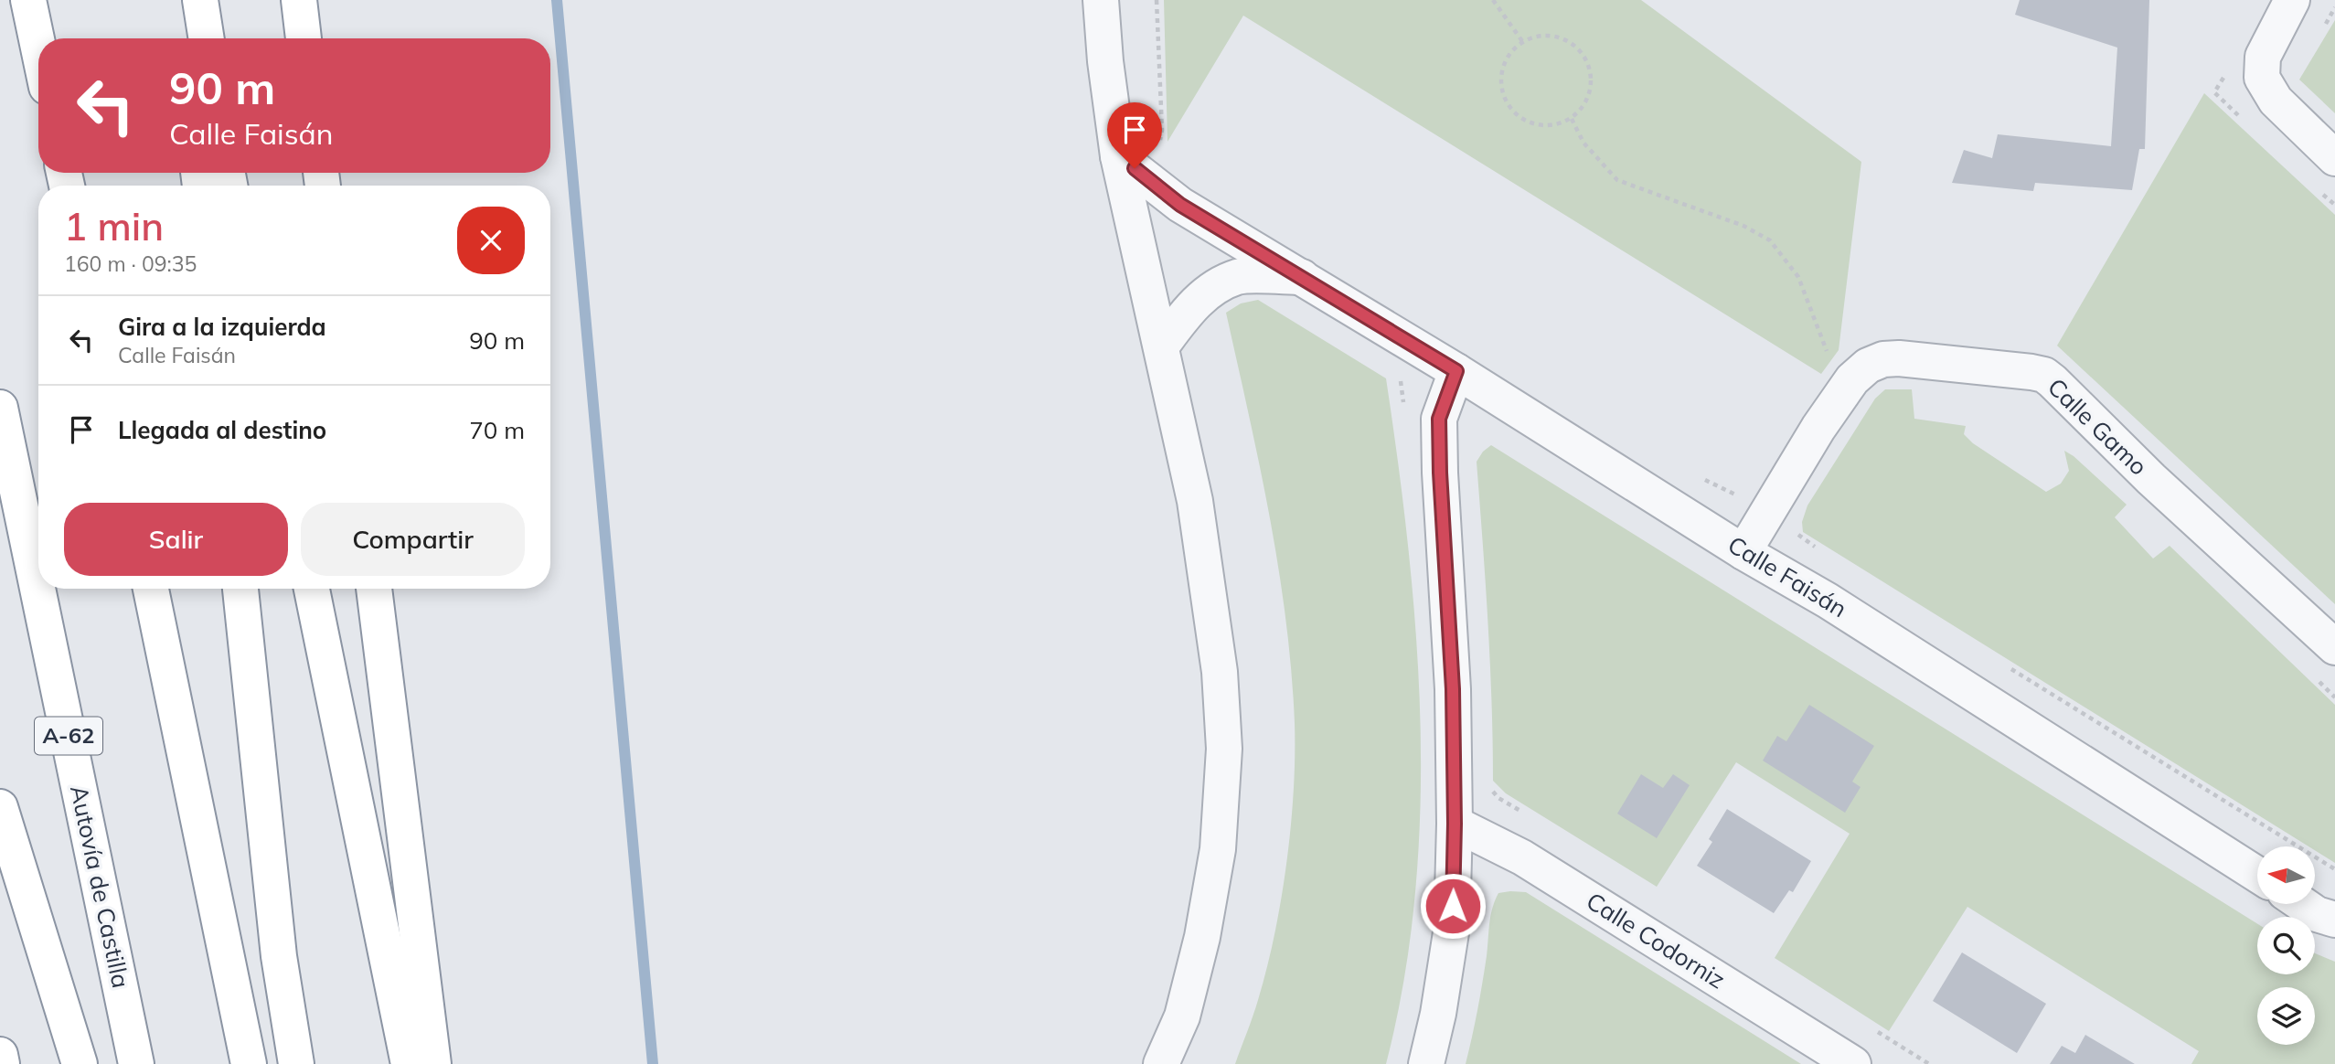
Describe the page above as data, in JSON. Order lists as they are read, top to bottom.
{
  "streets": {
    "highway": ["A-62", "Autovía de Castilla"],
    "street": ["Calle Gamo", "Calle Faisán", "Calle Codorniz"]
  },
  "crossings": [
    ["Calle Gamo", "Calle Faisán"]
  ],
  "north": "left",
  "page": {
    "turn": ["90 m", "Calle Faisán"],
    "heading": ["1 min", "160 m · 09:35"],
    "list": [
      {
        "name": "Gira a la izquierda",
        "note": "Calle Faisán",
        "value": "90 m"
      },
      {
        "name": "Llegada al destino",
        "value": "70 m"
      }
    ],
    "buttons": ["Salir", "Compartir"]
  }
}
